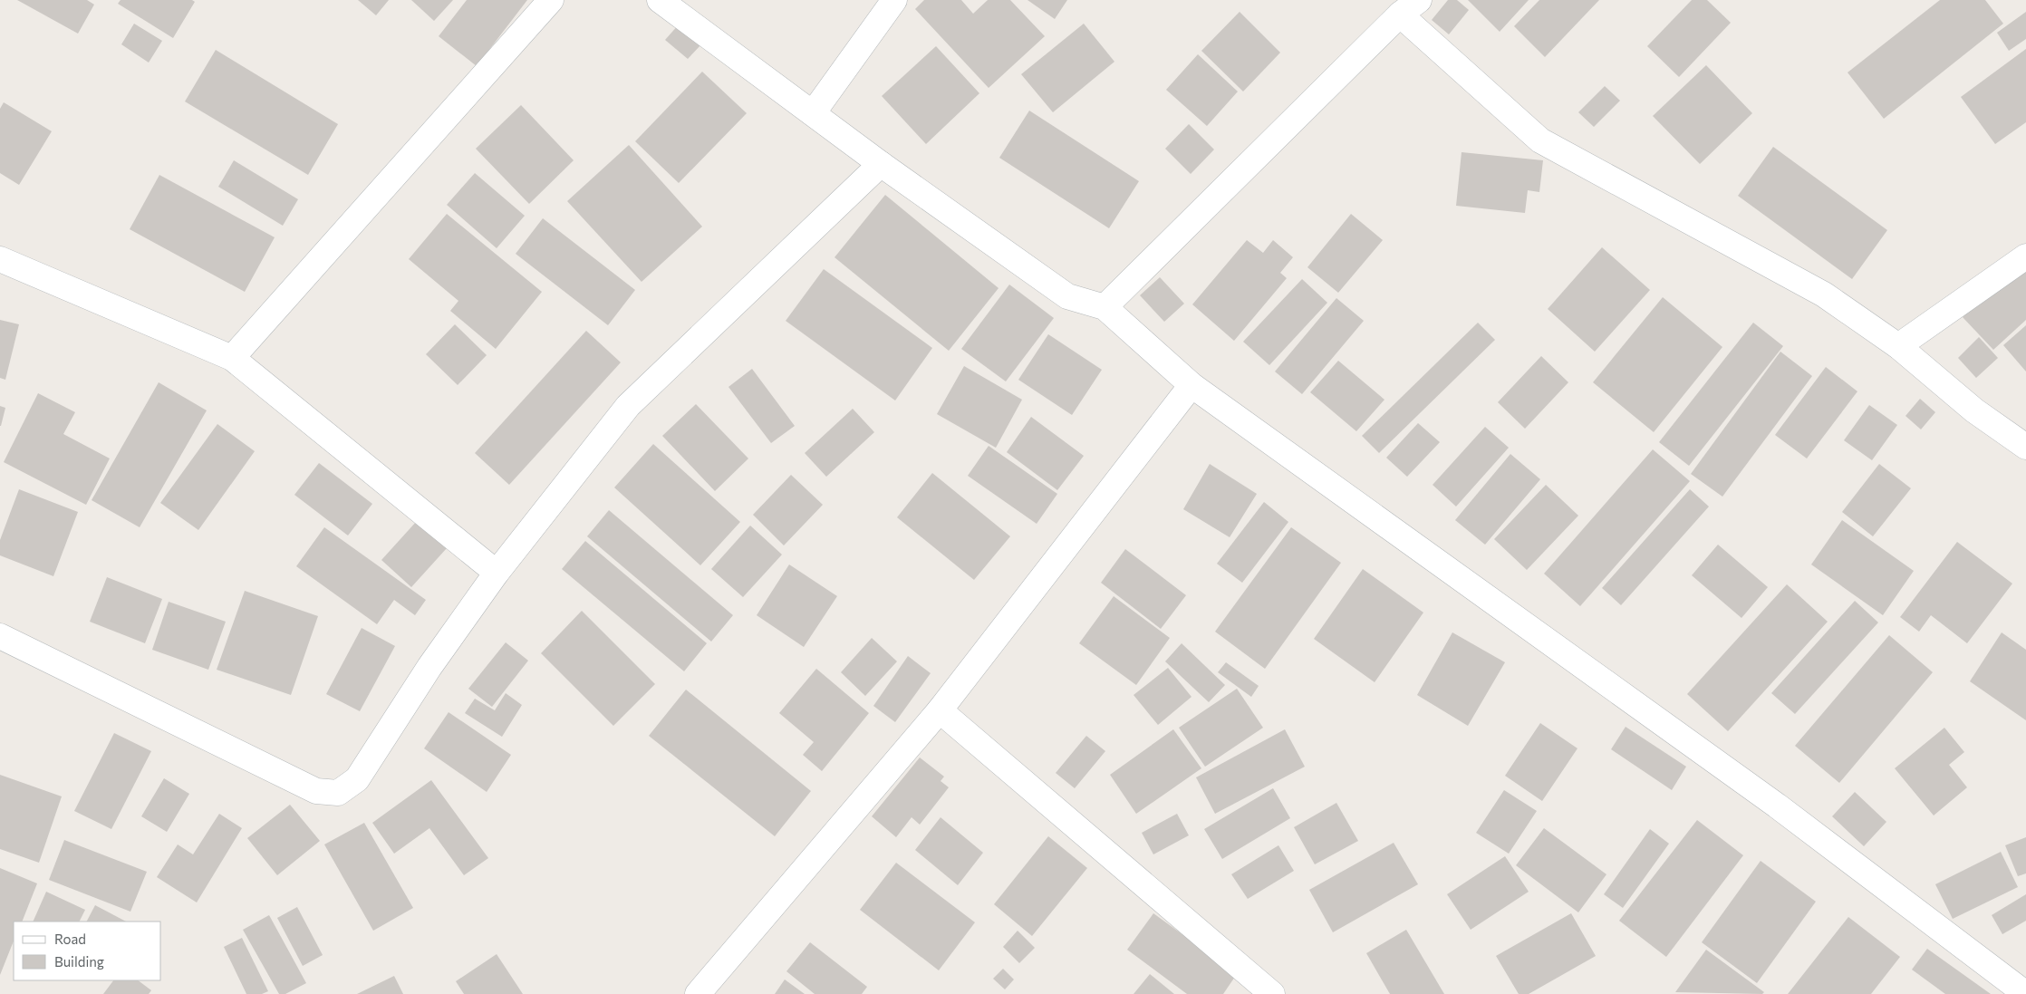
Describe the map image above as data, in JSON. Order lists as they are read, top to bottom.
{
  "legend": ["Road", "Building"]
}
